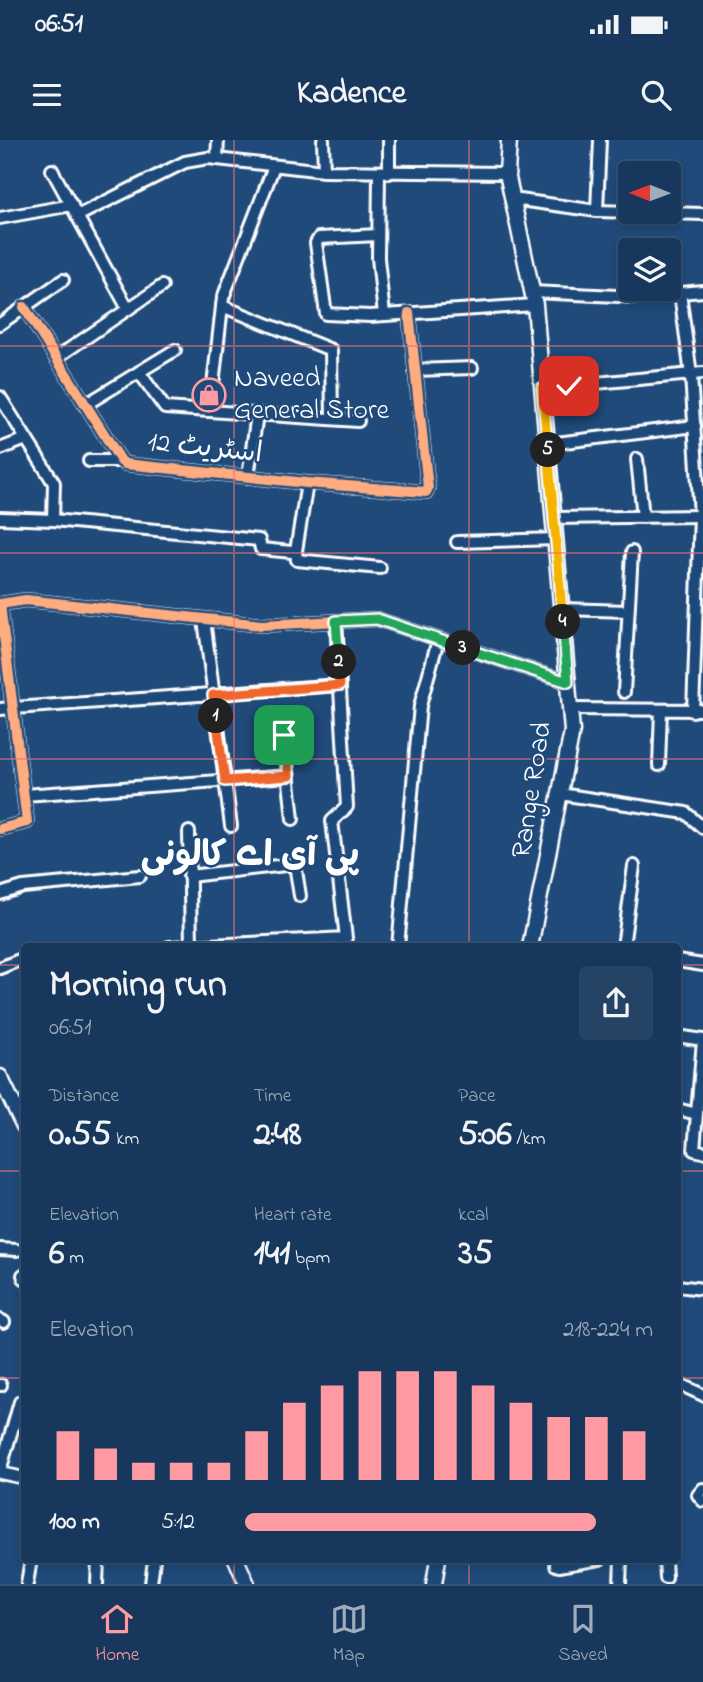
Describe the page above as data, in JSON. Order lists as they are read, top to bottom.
{
  "streets": {
    "main road": ["Range Road"],
    "street": ["اسٹریٹ 12"]
  },
  "districts": ["پی آی اے کالونی"],
  "places": {
    "shop": ["Naveed General Store"]
  },
  "north": "left",
  "page": {
    "status": "06:51",
    "header": "Kadence",
    "pins": [
      "5",
      "4",
      "3",
      "2",
      "1"
    ],
    "heading": ["Morning run", "06:51"],
    "stats": [
      ["Distance", "0.55 km"],
      ["Time", "2:48"],
      ["Pace", "5:06 /km"],
      ["Elevation", "6 m"],
      ["Heart rate", "141 bpm"],
      ["kcal", "35"]
    ],
    "chart": ["Elevation", "218–224 m"],
    "list": [
      {
        "name": "100 m",
        "note": "5:12"
      }
    ],
    "tabs": ["Home", "Map", "Saved"]
  }
}
